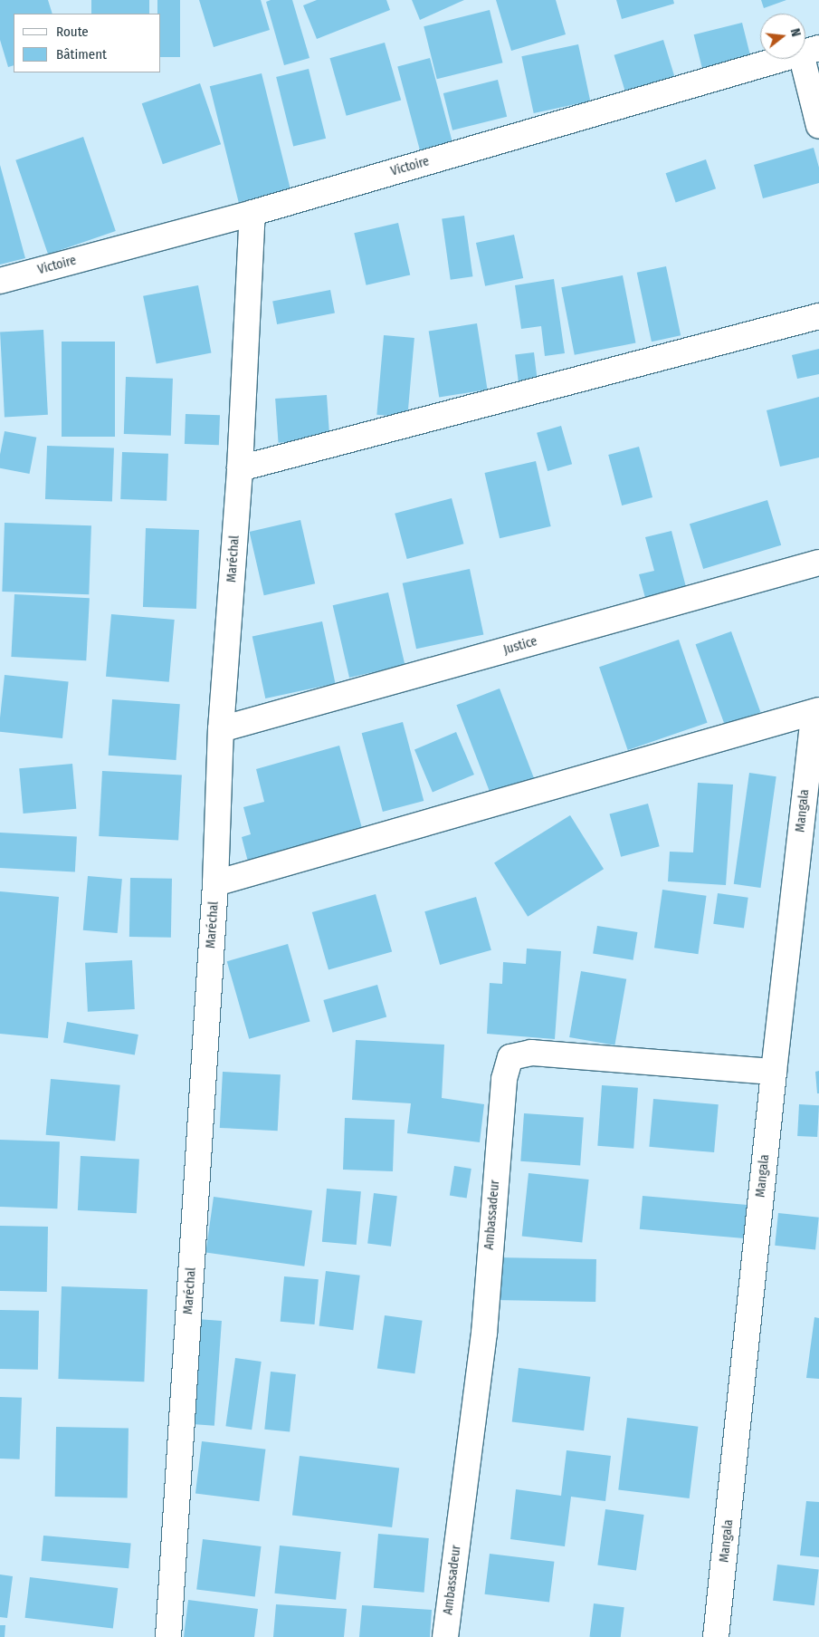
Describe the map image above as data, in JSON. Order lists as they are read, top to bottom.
{
  "streets": {
    "street": [
      "Victoire",
      "Maréchal",
      "Justice",
      "Mangala",
      "Ambassadeur"
    ]
  },
  "crossings": [
    ["Victoire", "Maréchal"],
    ["Maréchal", "Justice"],
    ["Mangala", "Ambassadeur"]
  ],
  "legend": ["Route", "Bâtiment"],
  "north": "right"
}
